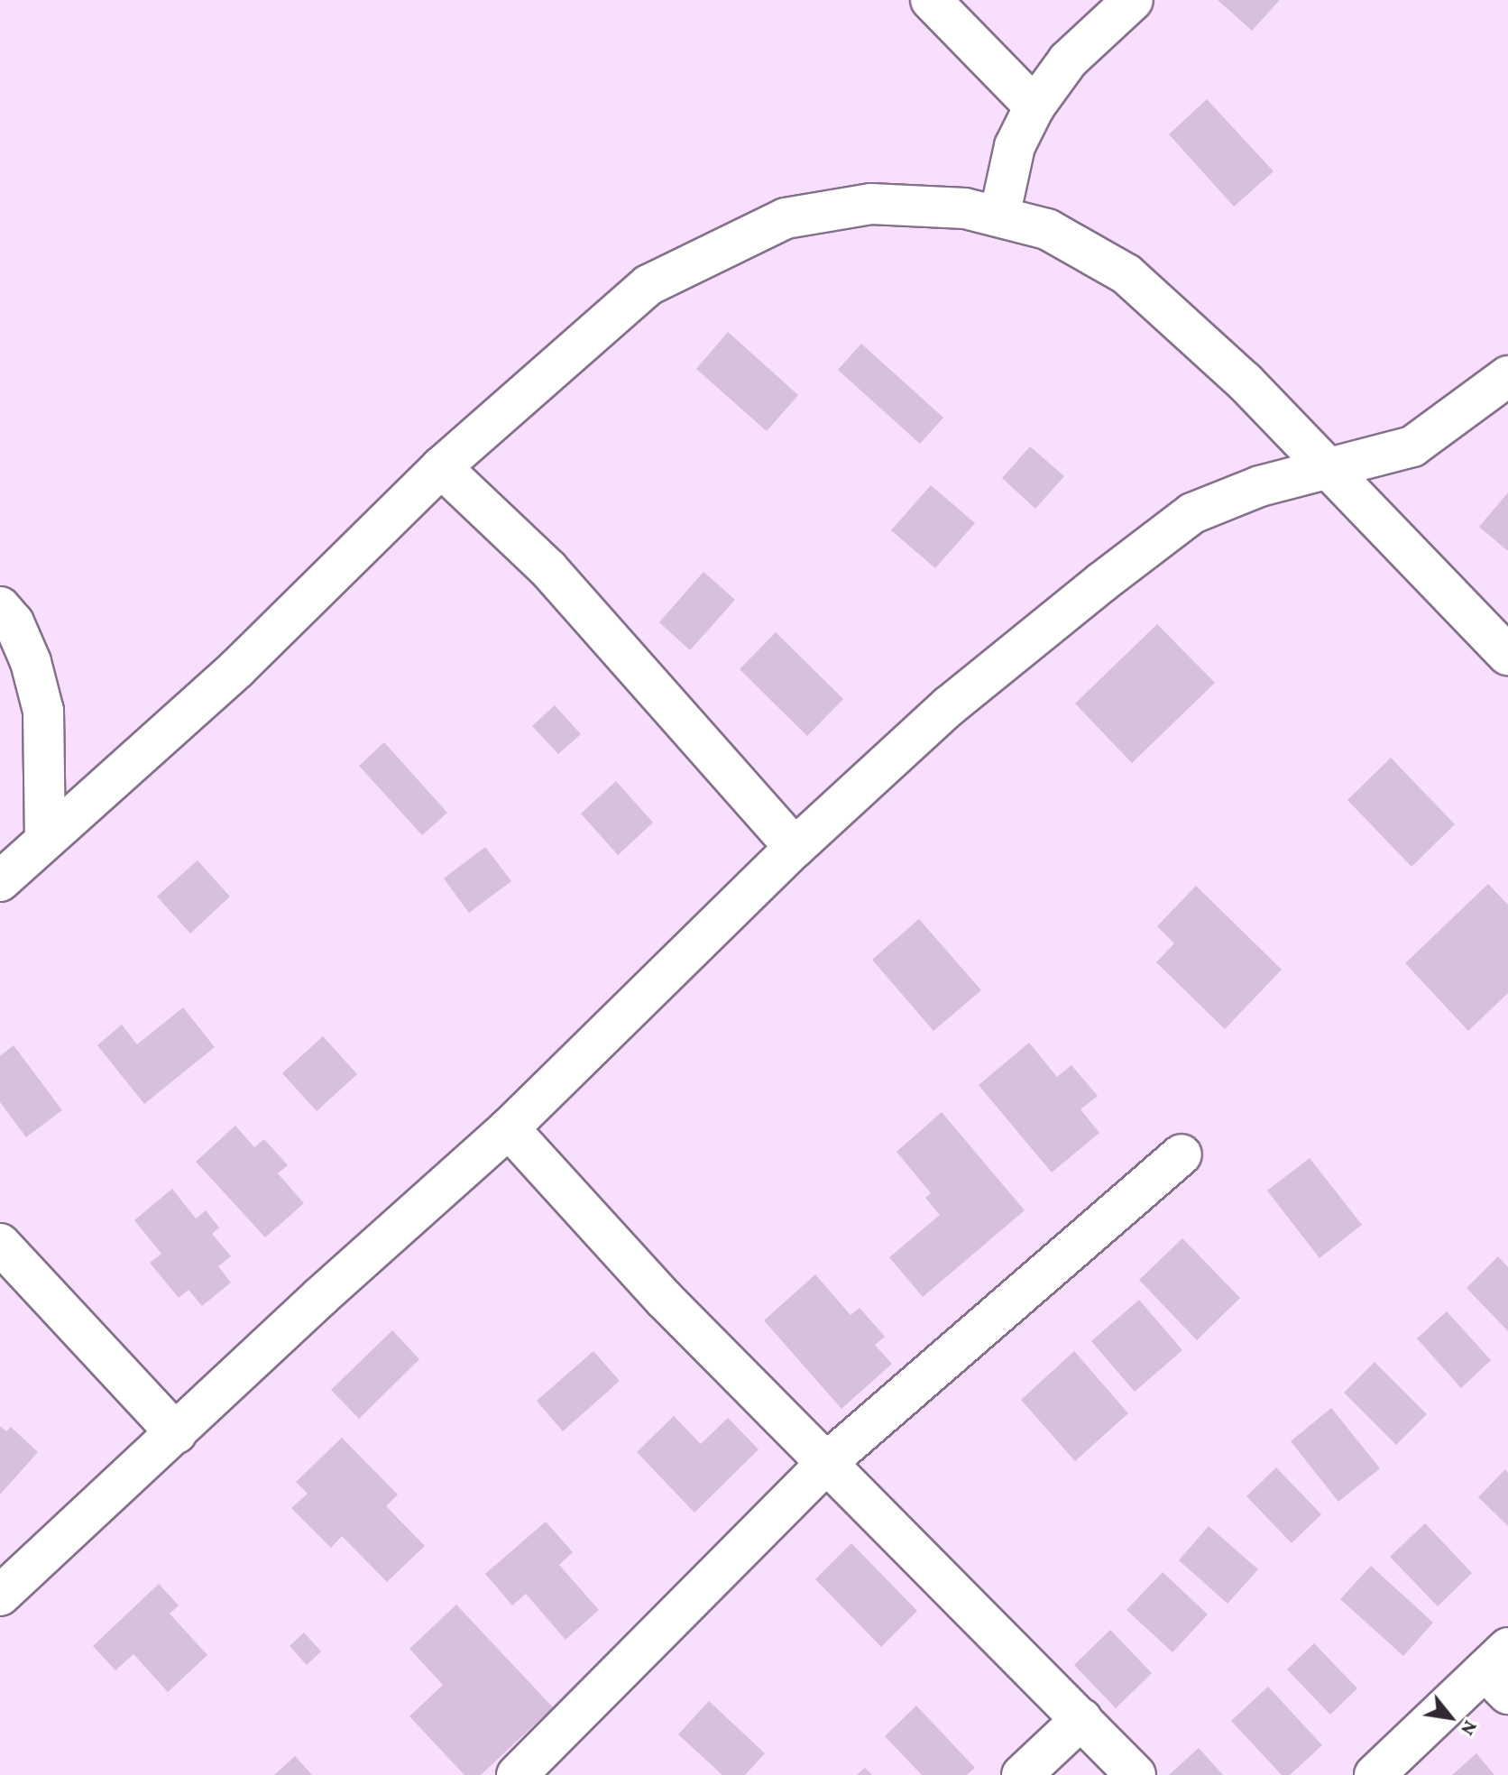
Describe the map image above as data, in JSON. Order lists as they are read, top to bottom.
{
  "north": "bottom right"
}
